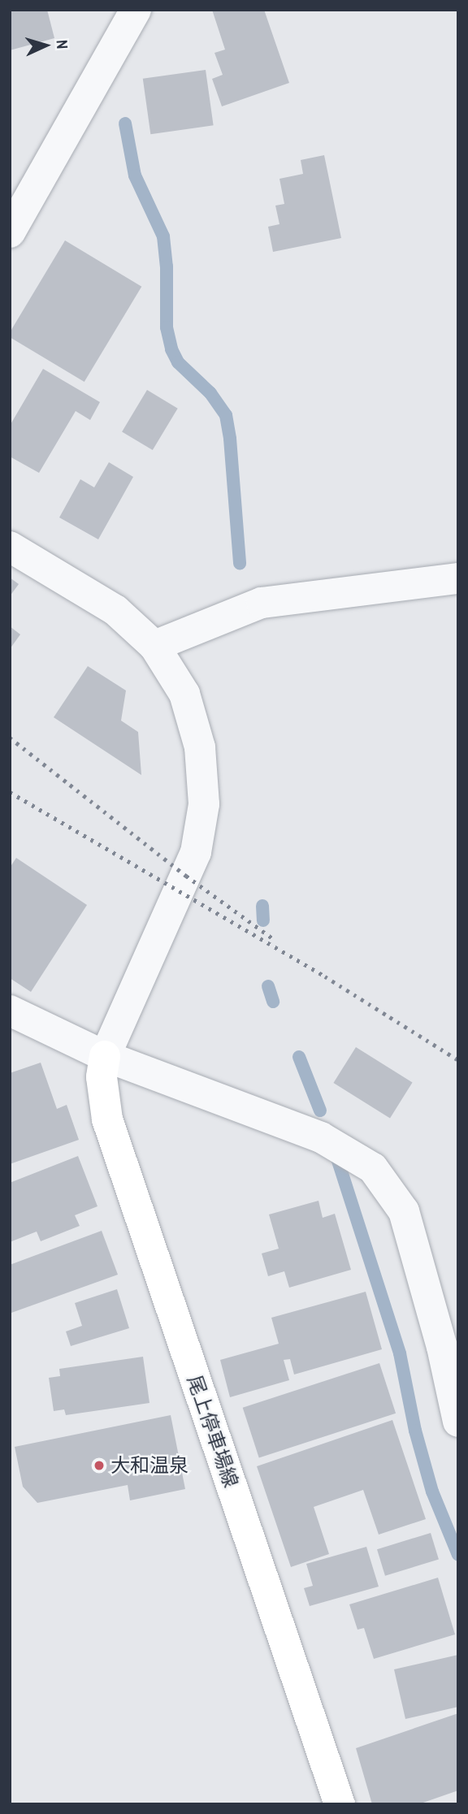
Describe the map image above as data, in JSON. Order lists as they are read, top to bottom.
{
  "streets": {
    "main road": ["尾上停車場線"]
  },
  "places": ["大和温泉"],
  "north": "right"
}
